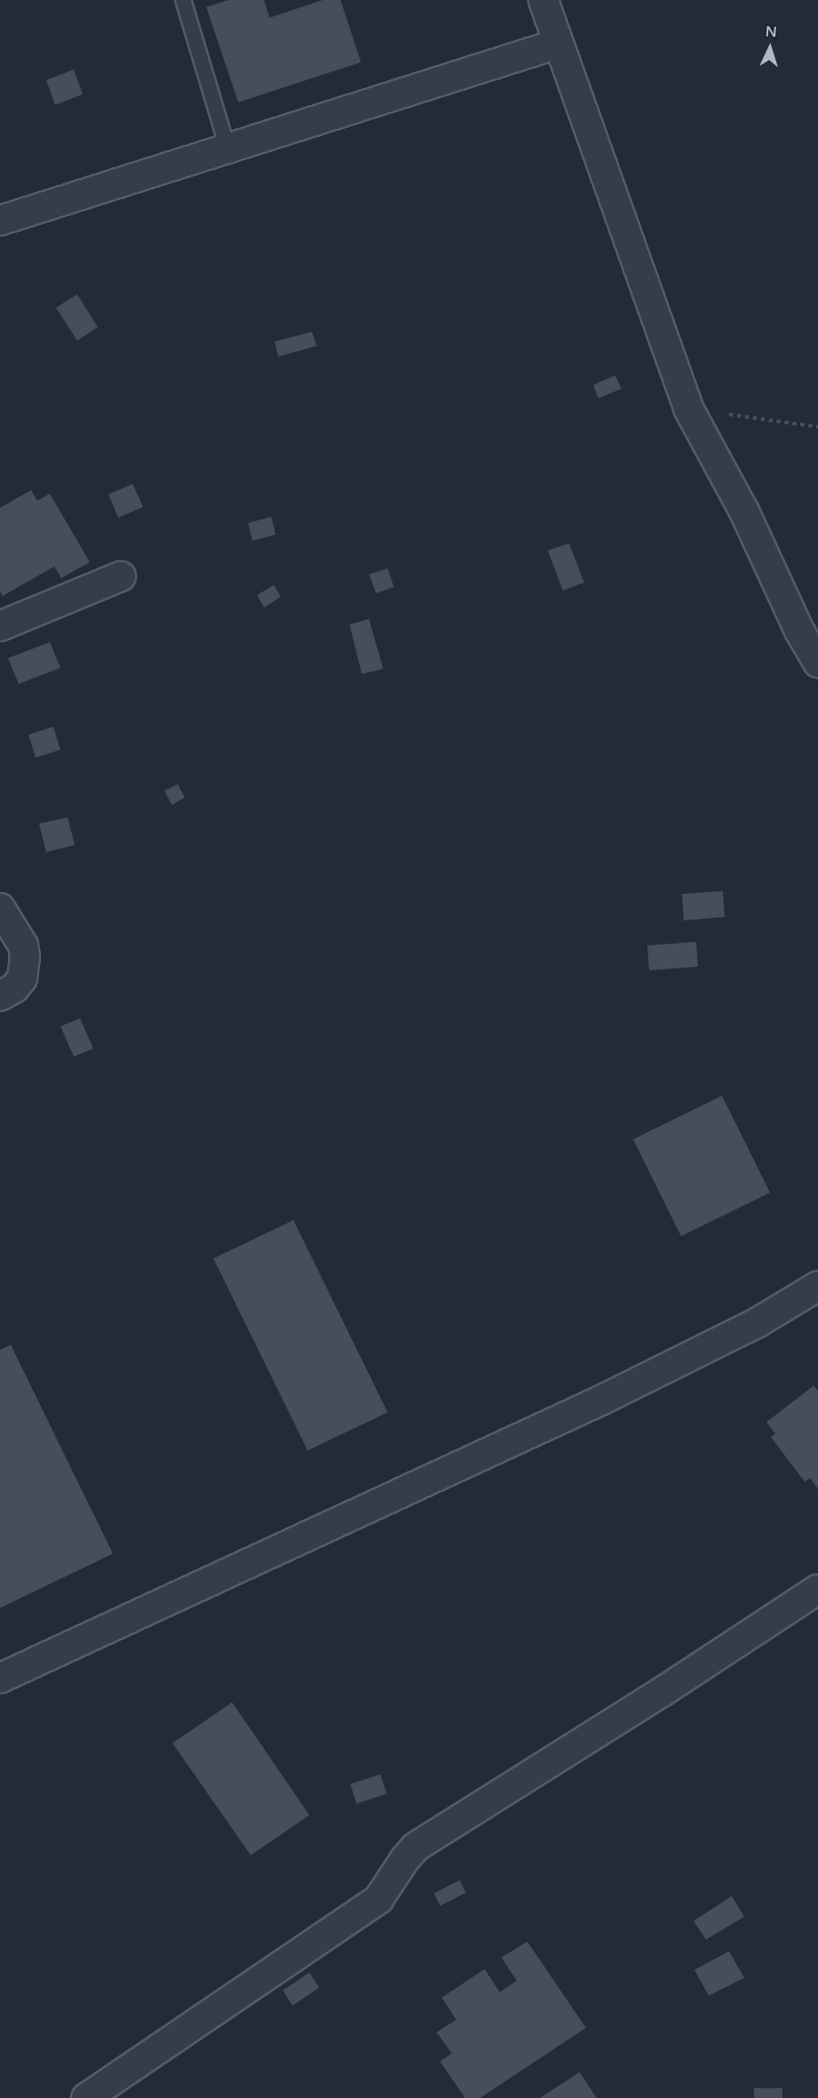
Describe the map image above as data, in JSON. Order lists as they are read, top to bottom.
{
  "north": "top"
}
